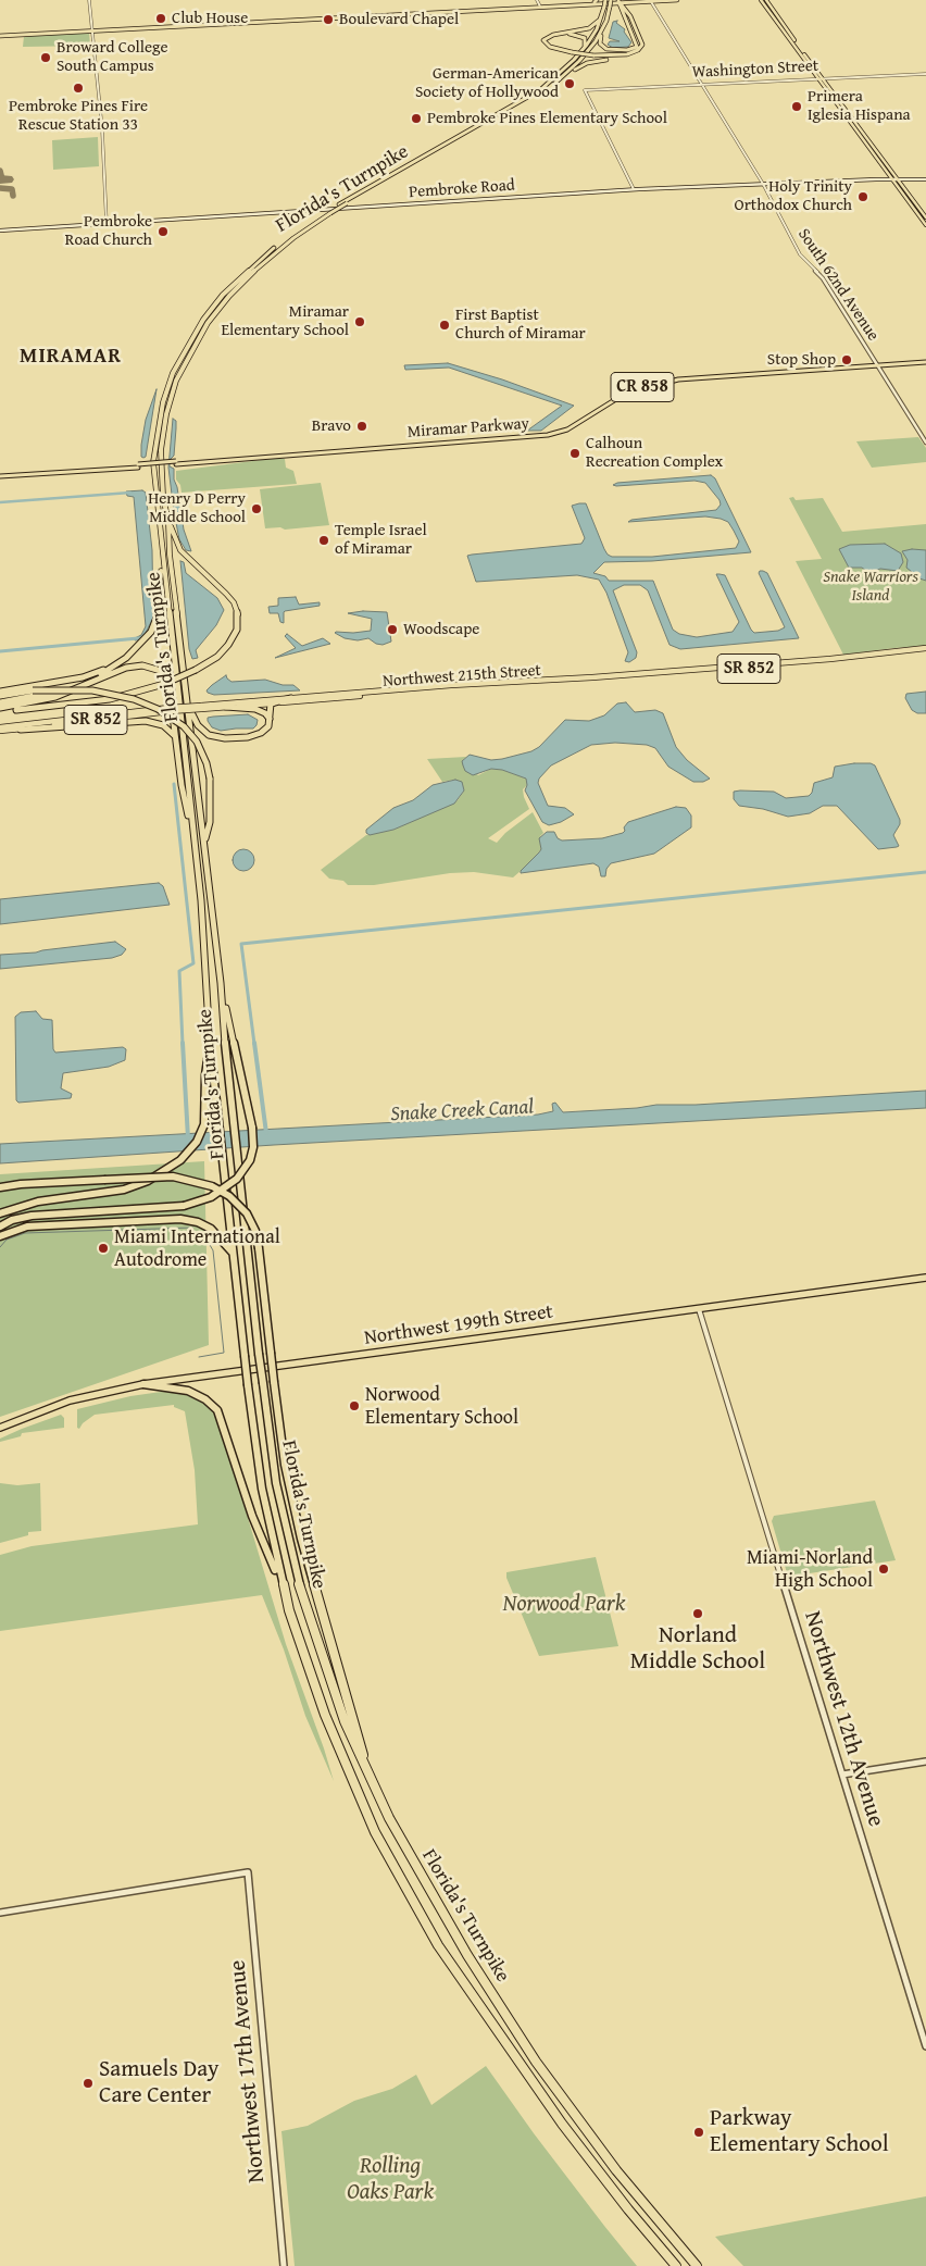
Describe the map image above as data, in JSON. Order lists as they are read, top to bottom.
{
  "streets": {
    "highway": ["Florida's Turnpike"],
    "main road": [
      "Pembroke Road",
      "CR 858",
      "Miramar Parkway",
      "SR 852",
      "Northwest 215th Street",
      "Northwest 199th Street"
    ],
    "street": [
      "Washington Street",
      "South 62nd Avenue",
      "Northwest 12th Avenue",
      "Northwest 17th Avenue"
    ]
  },
  "crossings": [
    ["Washington Street", "Pembroke Road"],
    ["Washington Street", "South 62nd Avenue"],
    ["Pembroke Road", "South 62nd Avenue"],
    ["South 62nd Avenue", "Miramar Parkway"],
    ["Northwest 199th Street", "Northwest 12th Avenue"]
  ],
  "districts": ["MIRAMAR"],
  "water": ["Snake Creek Canal"],
  "parks": ["Snake Warriors Island", "Norwood Park", "Rolling Oaks Park"],
  "places": [
    "Club House",
    "Boulevard Chapel",
    "Broward College South Campus",
    "German-American Society of Hollywood",
    "Pembroke Pines Fire Rescue Station 33",
    "Primera Iglesia Hispana",
    "Pembroke Pines Elementary School",
    "Holy Trinity Orthodox Church",
    "Pembroke Road Church",
    "Miramar Elementary School",
    "First Baptist Church of Miramar",
    "Stop Shop",
    "Bravo",
    "Calhoun Recreation Complex",
    "Henry D Perry Middle School",
    "Temple Israel of Miramar",
    "Woodscape",
    "Miami International Autodrome",
    "Norwood Elementary School",
    "Miami-Norland High School",
    "Norland Middle School",
    "Samuels Day Care Center",
    "Parkway Elementary School"
  ]
}
